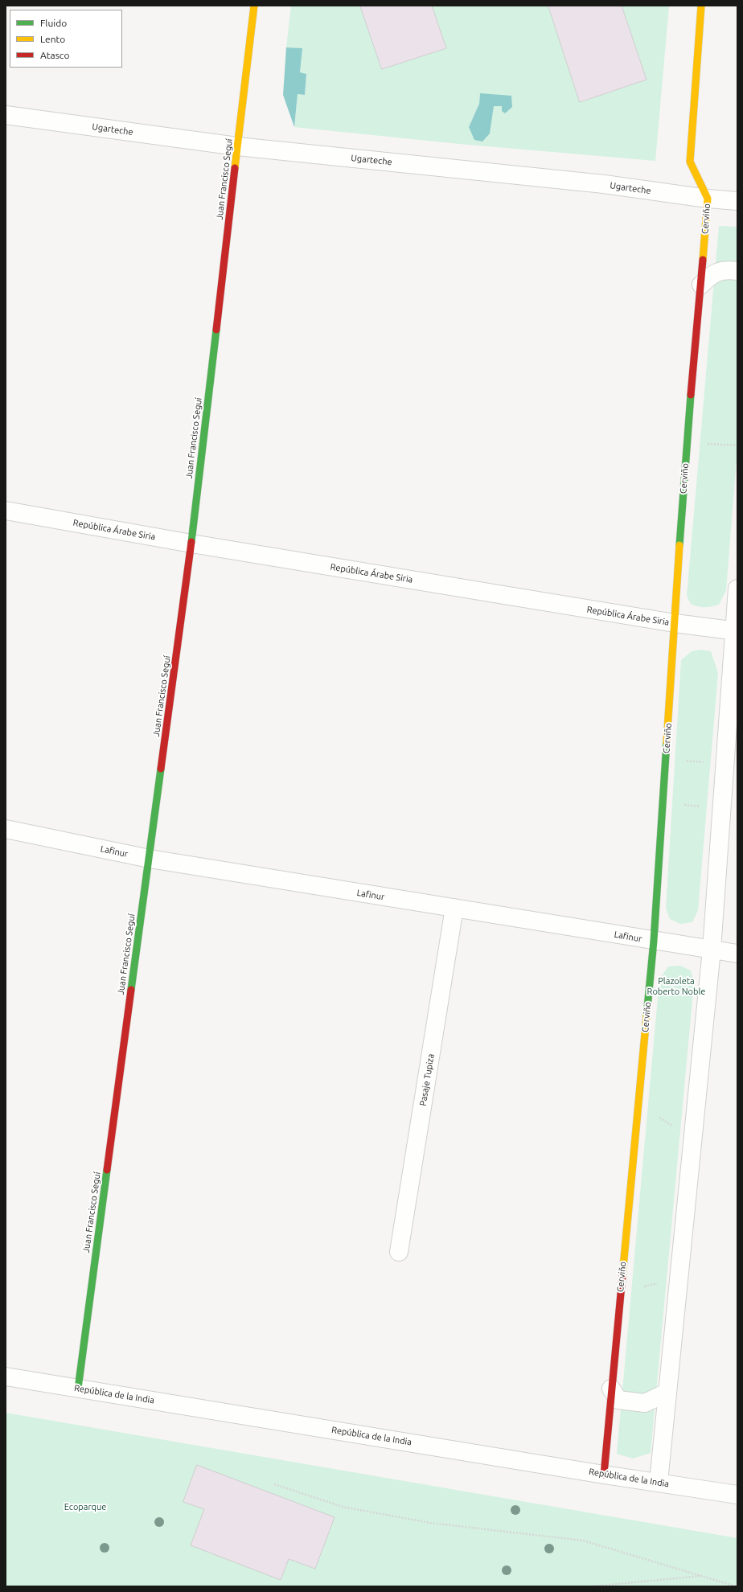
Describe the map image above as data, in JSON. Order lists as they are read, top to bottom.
{
  "streets": {
    "street": [
      "Ugarteche",
      "Juan Francisco Seguí",
      "Cerviño",
      "República Árabe Siria",
      "Lafinur",
      "Pasaje Tupiza",
      "República de la India"
    ]
  },
  "crossings": [
    ["Ugarteche", "Juan Francisco Seguí"],
    ["Ugarteche", "Cerviño"],
    ["Juan Francisco Seguí", "República Árabe Siria"],
    ["Juan Francisco Seguí", "Lafinur"],
    ["Juan Francisco Seguí", "República de la India"],
    ["Cerviño", "República Árabe Siria"],
    ["Cerviño", "Lafinur"],
    ["Cerviño", "República de la India"],
    ["Lafinur", "Pasaje Tupiza"]
  ],
  "parks": ["Plazoleta Roberto Noble", "Ecoparque"],
  "legend": ["Fluido", "Lento", "Atasco"]
}
